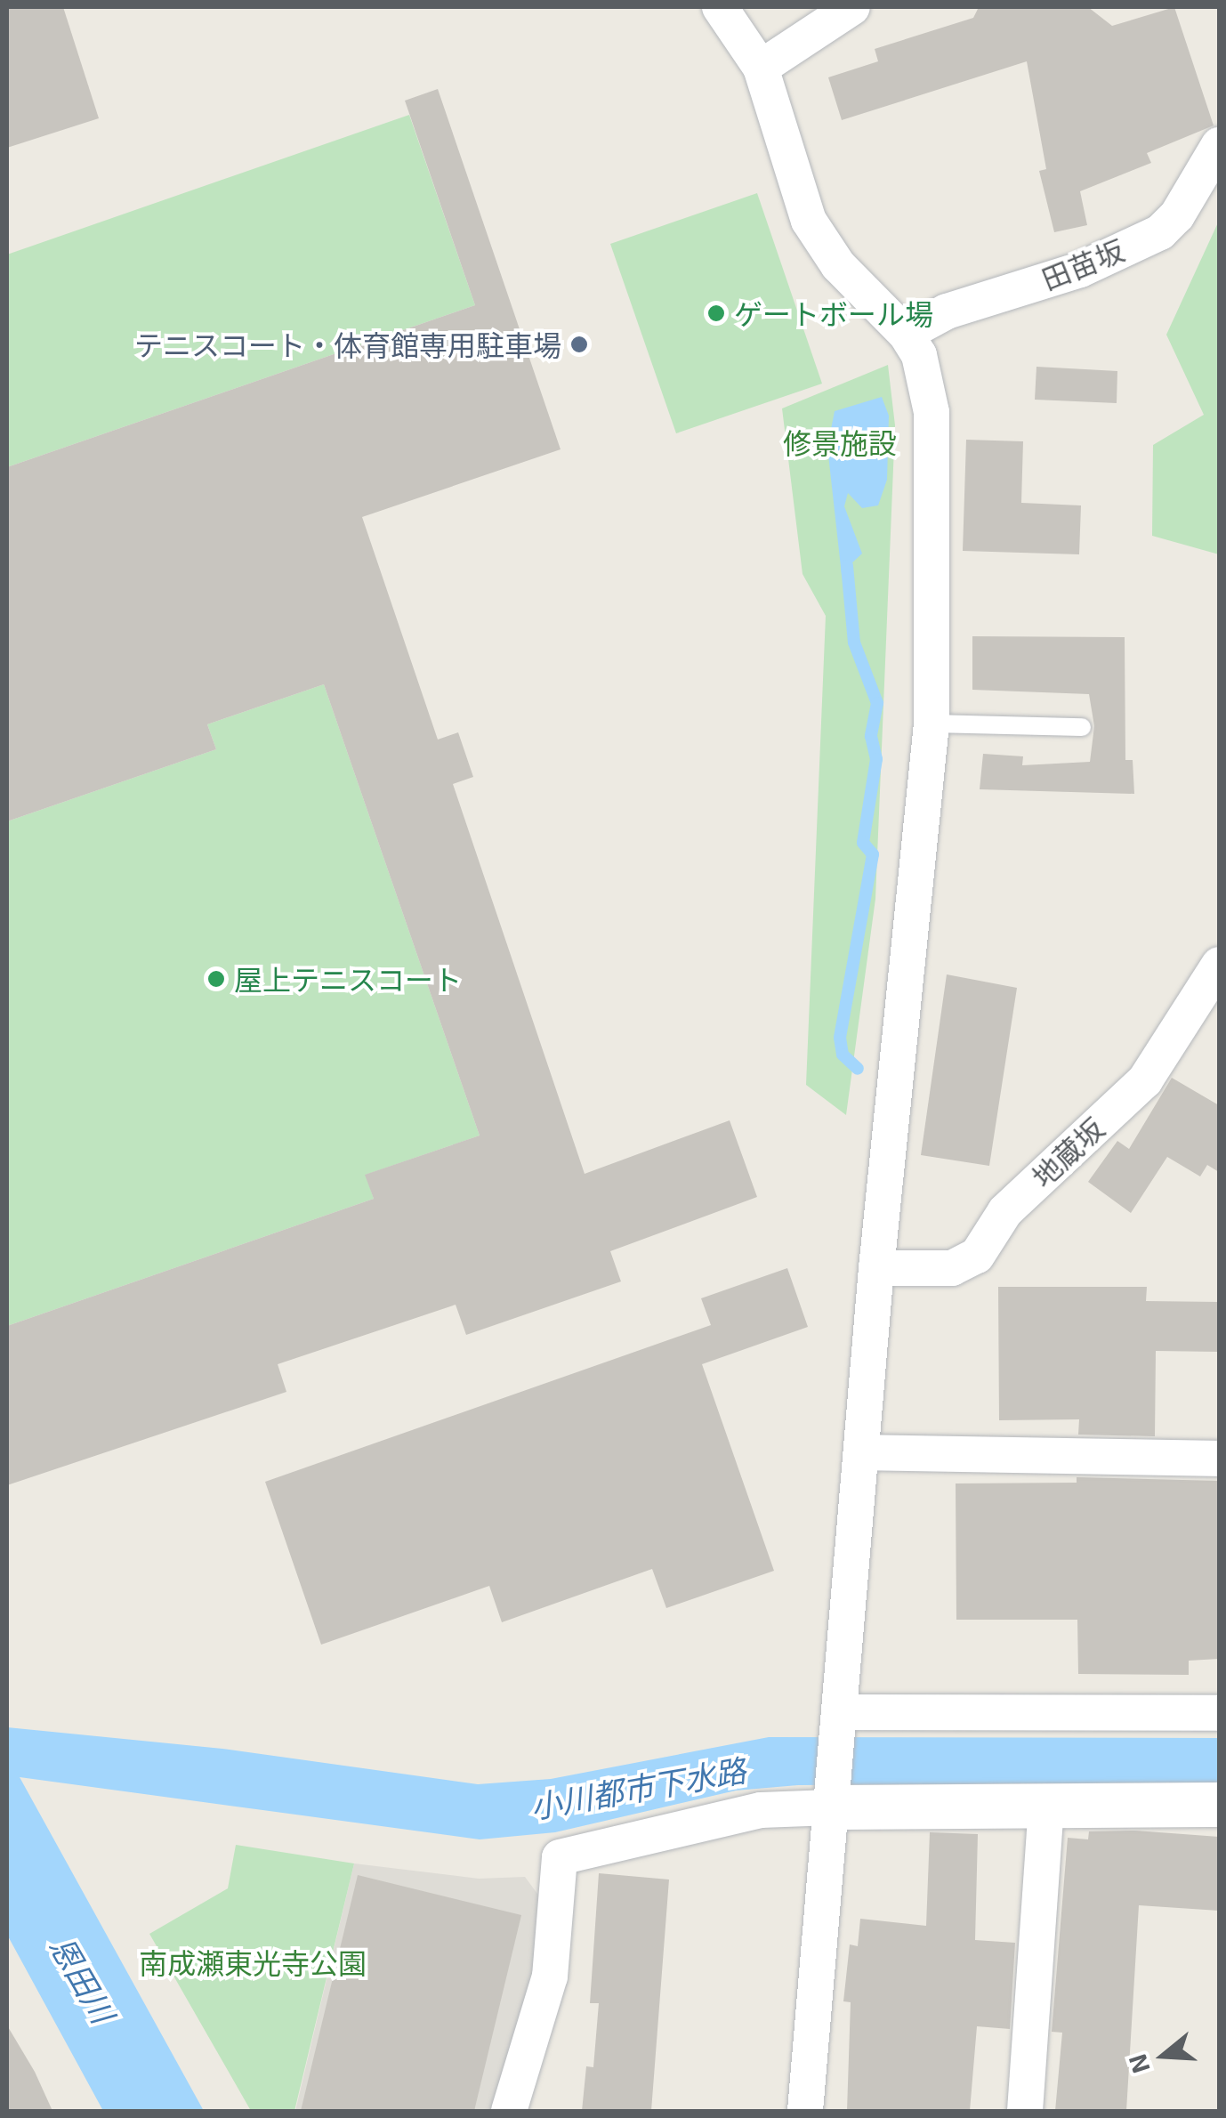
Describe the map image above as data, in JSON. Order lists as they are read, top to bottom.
{
  "streets": {
    "street": ["田苗坂", "地蔵坂"]
  },
  "water": ["小川都市下水路", "恩田川"],
  "parks": ["修景施設", "南成瀬東光寺公園"],
  "places": ["ゲートボール場", "テニスコート・体育館専用駐車場", "屋上テニスコート"],
  "north": "left"
}
